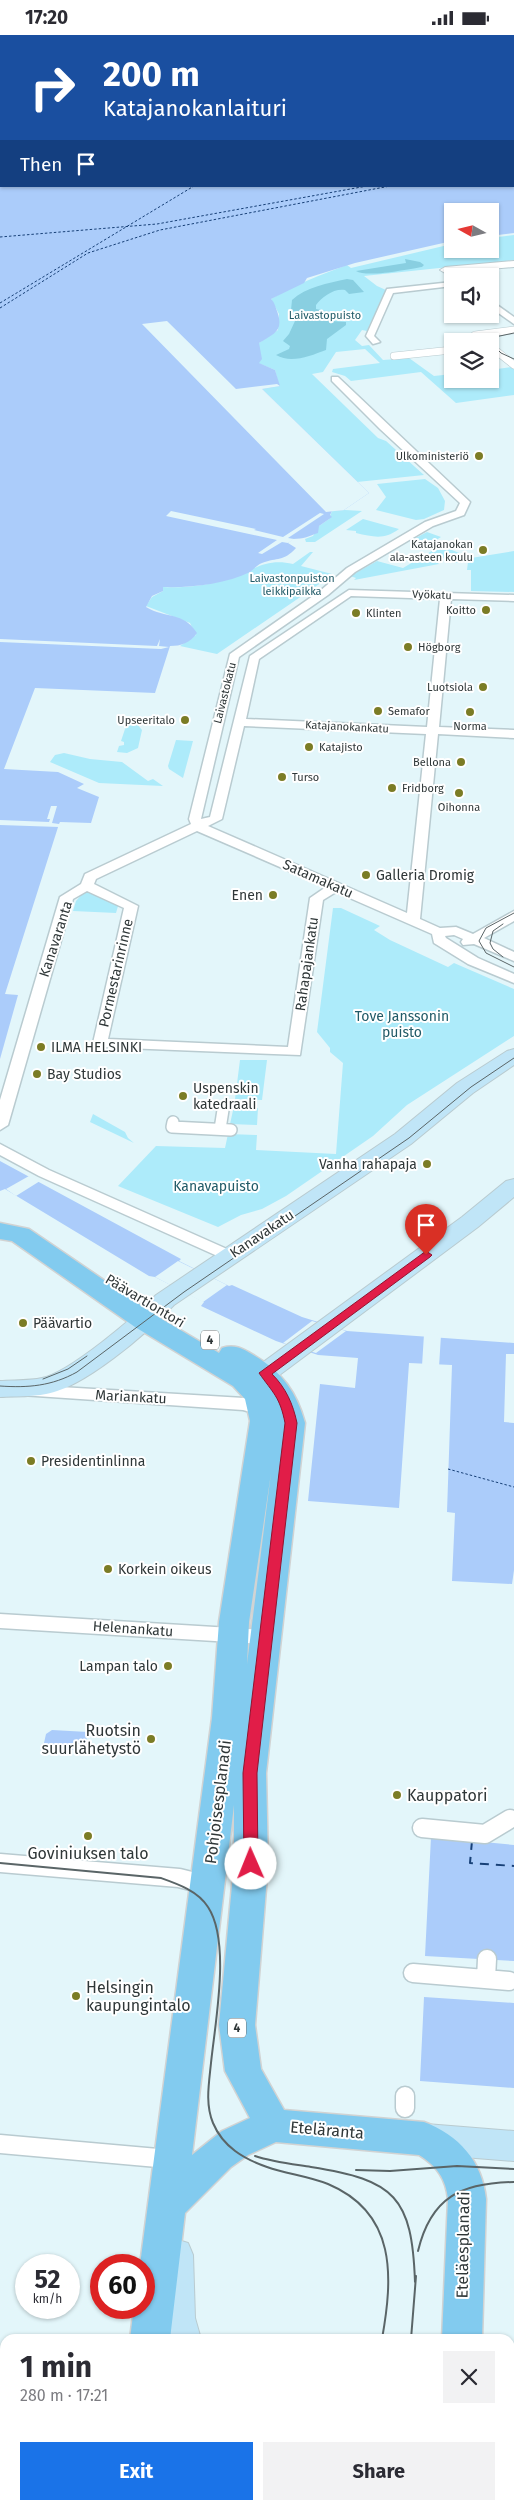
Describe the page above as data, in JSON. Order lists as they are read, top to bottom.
{
  "streets": {
    "main road": [
      "Kanavakatu",
      "Päävartiontori",
      "4",
      "Pohjoisesplanadi",
      "Eteläranta",
      "Eteläesplanadi"
    ],
    "street": [
      "Vyökatu",
      "Laivastokatu",
      "Katajanokankatu",
      "Satamakatu",
      "Kanavaranta",
      "Rahapajankatu",
      "Pormestarinrinne",
      "Mariankatu",
      "Helenankatu"
    ]
  },
  "crossings": [
    ["Vyökatu", "Laivastokatu"],
    ["Laivastokatu", "Katajanokankatu"],
    ["Laivastokatu", "Satamakatu"],
    ["Laivastokatu", "Kanavaranta"],
    ["Satamakatu", "Kanavaranta"],
    ["Satamakatu", "Rahapajankatu"],
    ["Kanavaranta", "Pormestarinrinne"],
    ["Rahapajankatu", "Pormestarinrinne"],
    ["Kanavakatu", "Päävartiontori"],
    ["Kanavakatu", "Mariankatu"],
    ["Päävartiontori", "Mariankatu"],
    ["Päävartiontori", "Pohjoisesplanadi"],
    ["Mariankatu", "Pohjoisesplanadi"],
    ["Helenankatu", "Pohjoisesplanadi"],
    ["Pohjoisesplanadi", "Eteläranta"],
    ["Eteläranta", "Eteläesplanadi"]
  ],
  "parks": [
    "Laivastopuisto",
    "Laivastonpuiston leikkipaikka",
    "Tove Janssonin puisto",
    "Kanavapuisto"
  ],
  "places": [
    "Ulkoministeriö",
    "Katajanokan ala-asteen koulu",
    "Koitto",
    "Klinten",
    "Högborg",
    "Luotsiola",
    "Semafor",
    "Norma",
    "Upseeritalo",
    "Katajisto",
    "Bellona",
    "Turso",
    "Fridborg",
    "Oihonna",
    "Galleria Dromig",
    "Enen",
    "ILMA HELSINKI",
    "Bay Studios",
    "Uspenskin katedraali",
    "Vanha rahapaja",
    "Päävartio",
    "Presidentinlinna",
    "Korkein oikeus",
    "Lampan talo",
    "Ruotsin suurlähetystö",
    "Kauppatori",
    "Goviniuksen talo",
    "Helsingin kaupungintalo"
  ],
  "north": "left",
  "page": {
    "status": "17:20",
    "turn": ["200 m", "Katajanokanlaituri"],
    "then": "Then",
    "speed": "52 km/h",
    "limit": "60",
    "heading": ["1 min", "280 m · 17:21"],
    "buttons": ["Exit", "Share"]
  }
}
